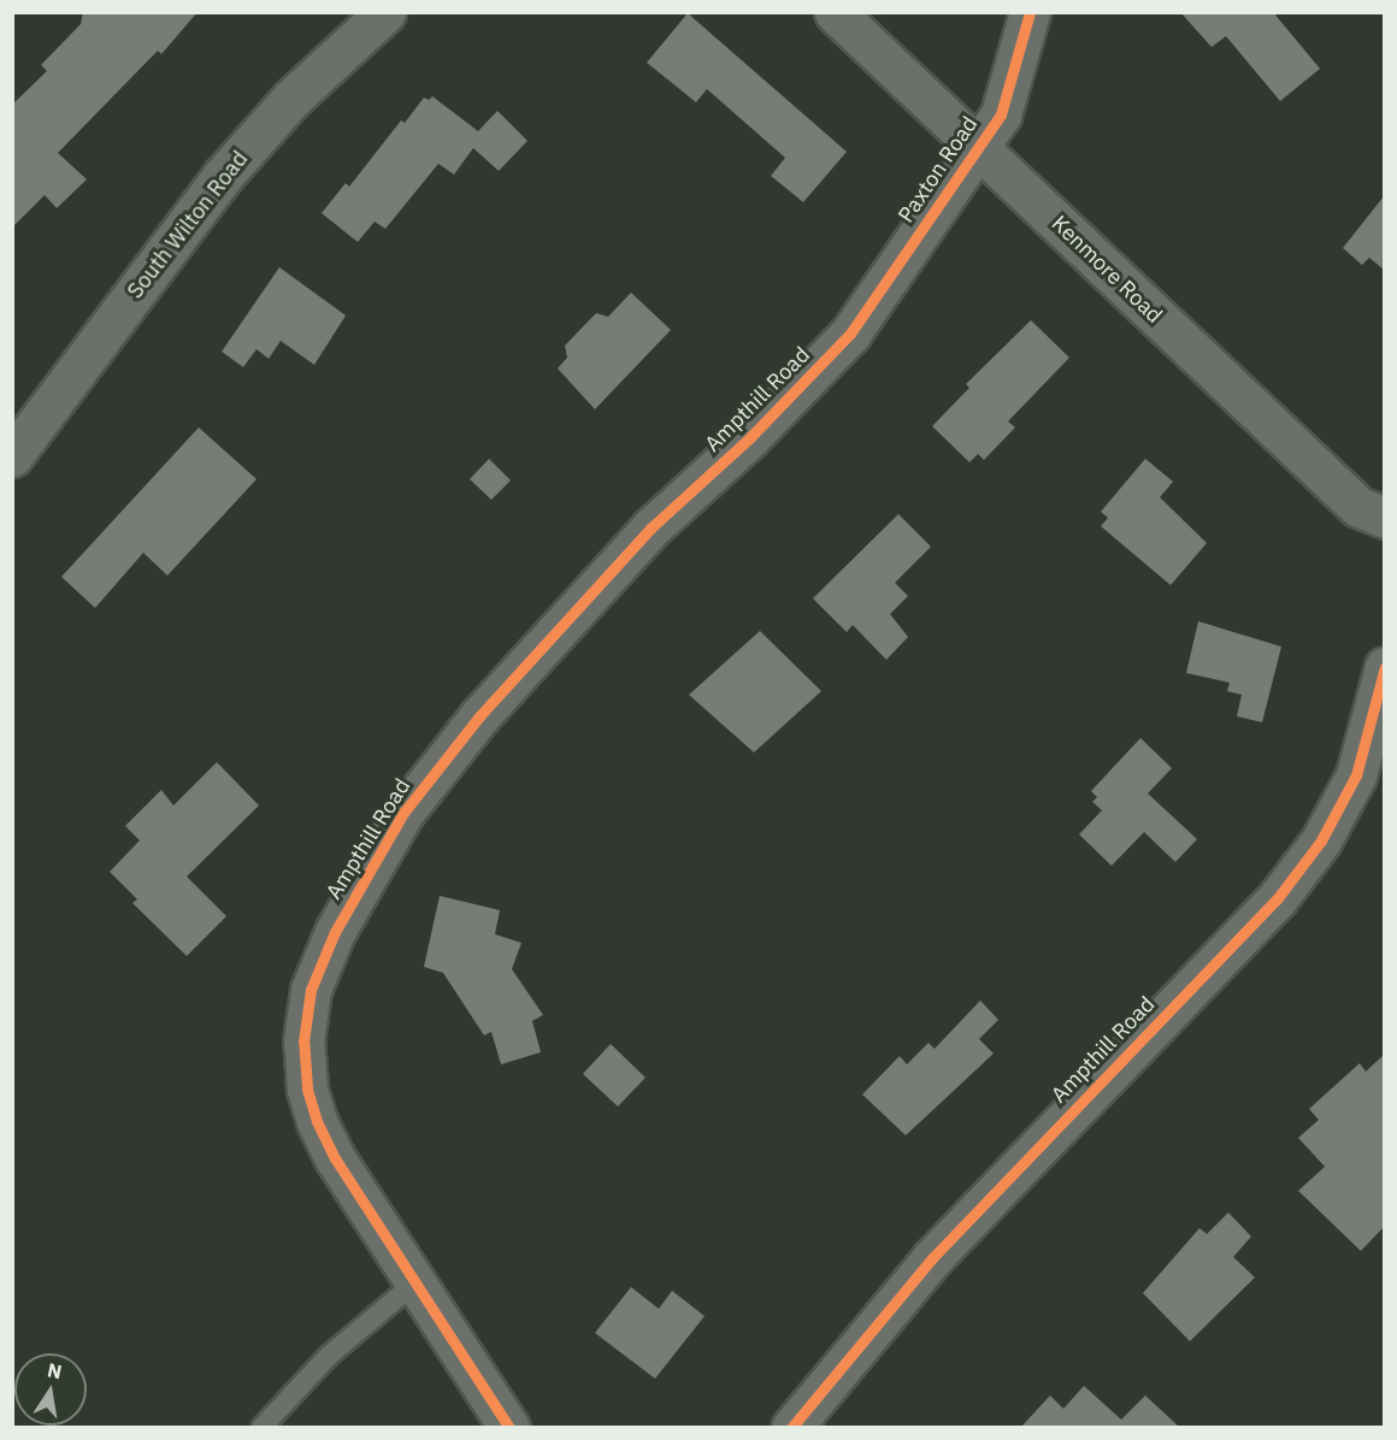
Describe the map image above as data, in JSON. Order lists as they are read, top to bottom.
{
  "streets": {
    "street": [
      "Paxton Road",
      "South Wilton Road",
      "Kenmore Road",
      "Ampthill Road"
    ]
  },
  "crossings": [
    ["Paxton Road", "Kenmore Road"],
    ["Paxton Road", "Ampthill Road"]
  ],
  "north": "top"
}
